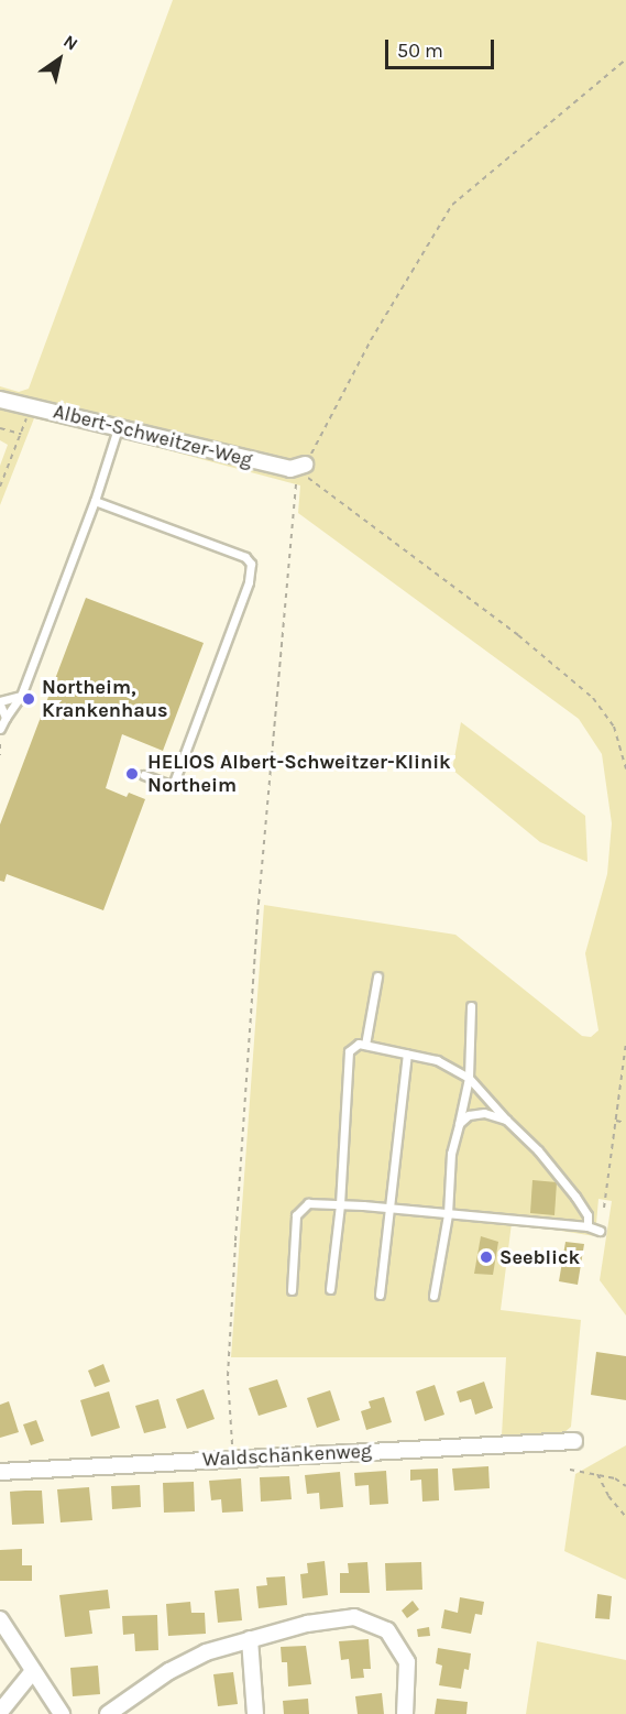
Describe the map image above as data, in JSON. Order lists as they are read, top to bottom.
{
  "streets": {
    "street": ["Albert-Schweitzer-Weg", "Waldschänkenweg"]
  },
  "places": ["Northeim, Krankenhaus", "HELIOS Albert-Schweitzer-Klinik Northeim", "Seeblick"],
  "scale_bar": "50 m",
  "north": "top right"
}
